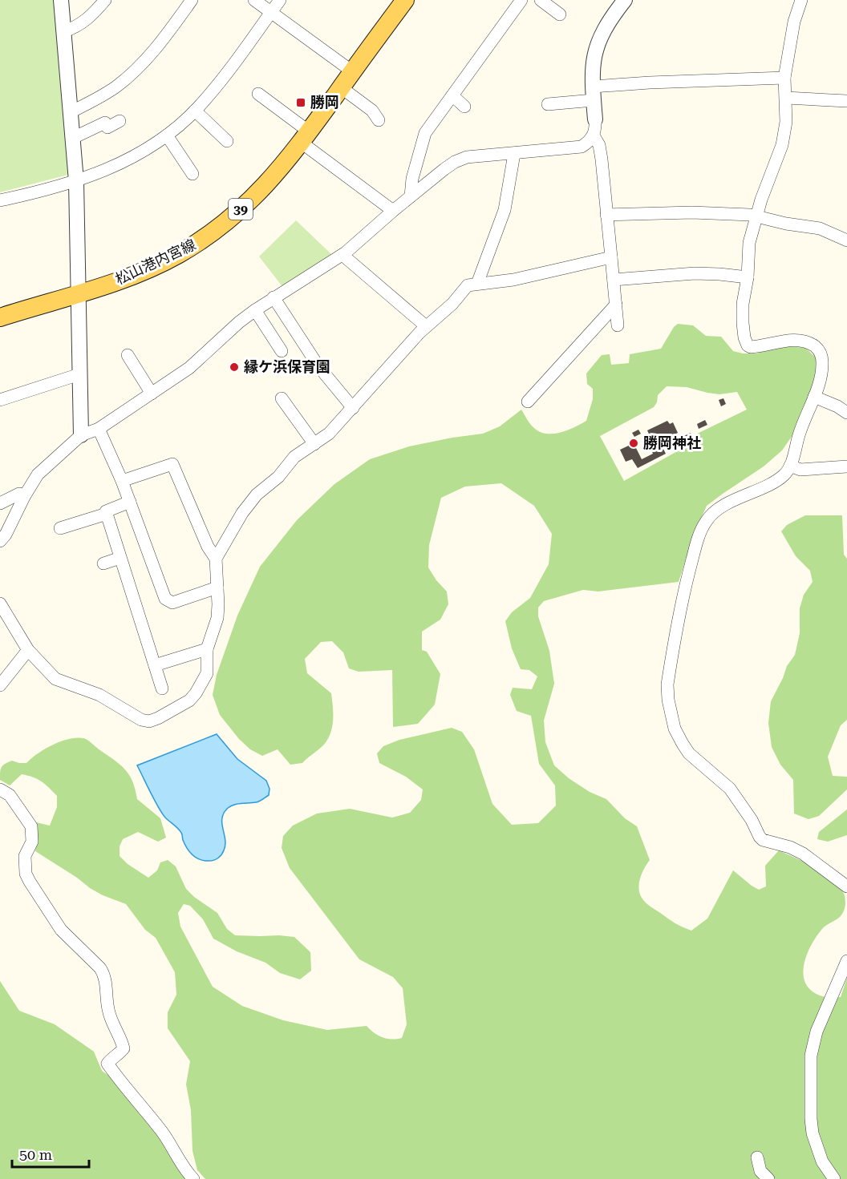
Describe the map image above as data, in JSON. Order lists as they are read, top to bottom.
{
  "streets": {
    "main road": ["39", "松山港内宮線"]
  },
  "places": {
    "transit": ["勝岡"],
    "other": ["縁ケ浜保育園", "勝岡神社"]
  },
  "scale_bar": "50 m"
}
